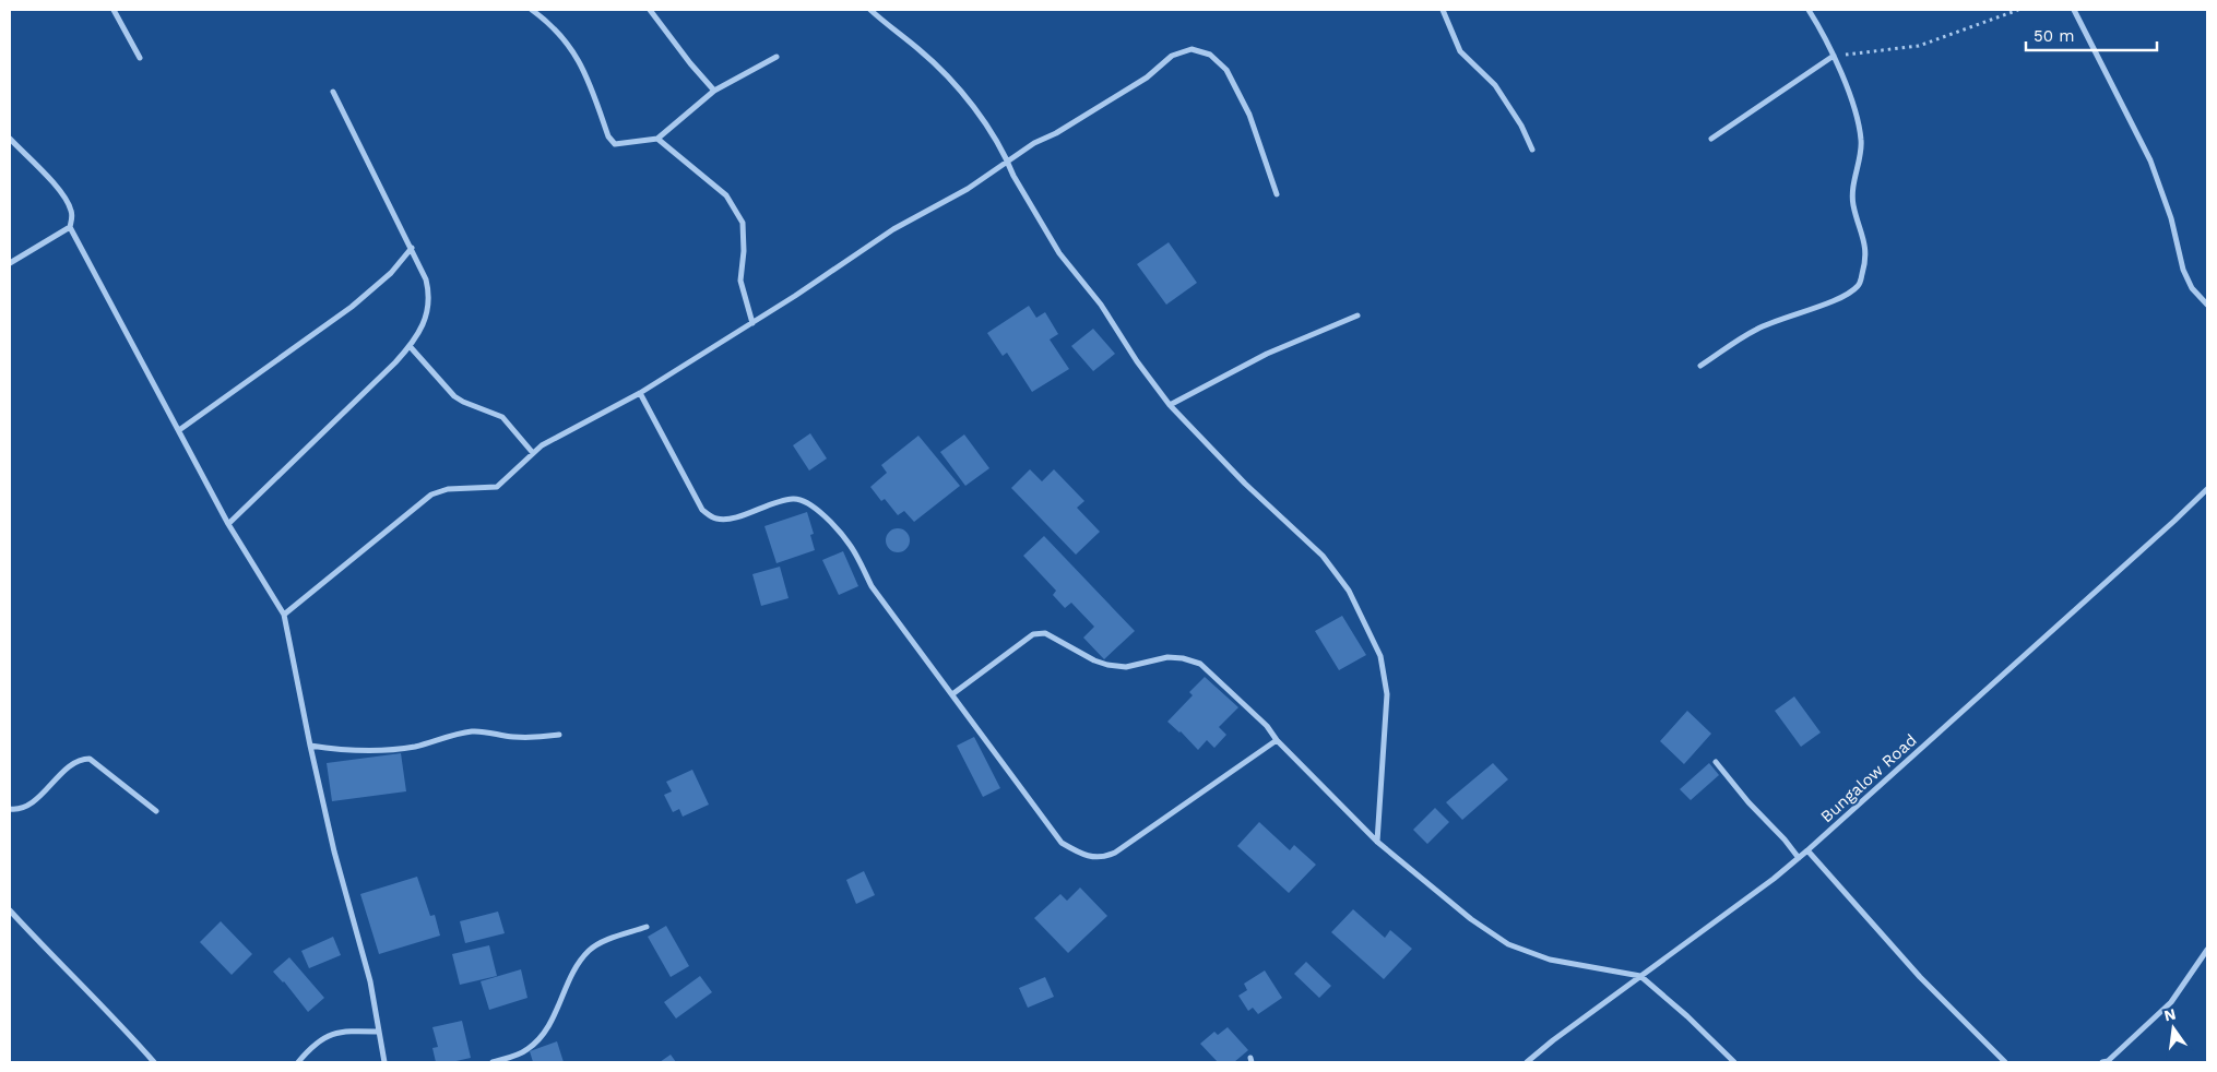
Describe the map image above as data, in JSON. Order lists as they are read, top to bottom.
{
  "streets": {
    "street": ["Bungalow Road"]
  },
  "scale_bar": "50 m",
  "north": "top"
}
